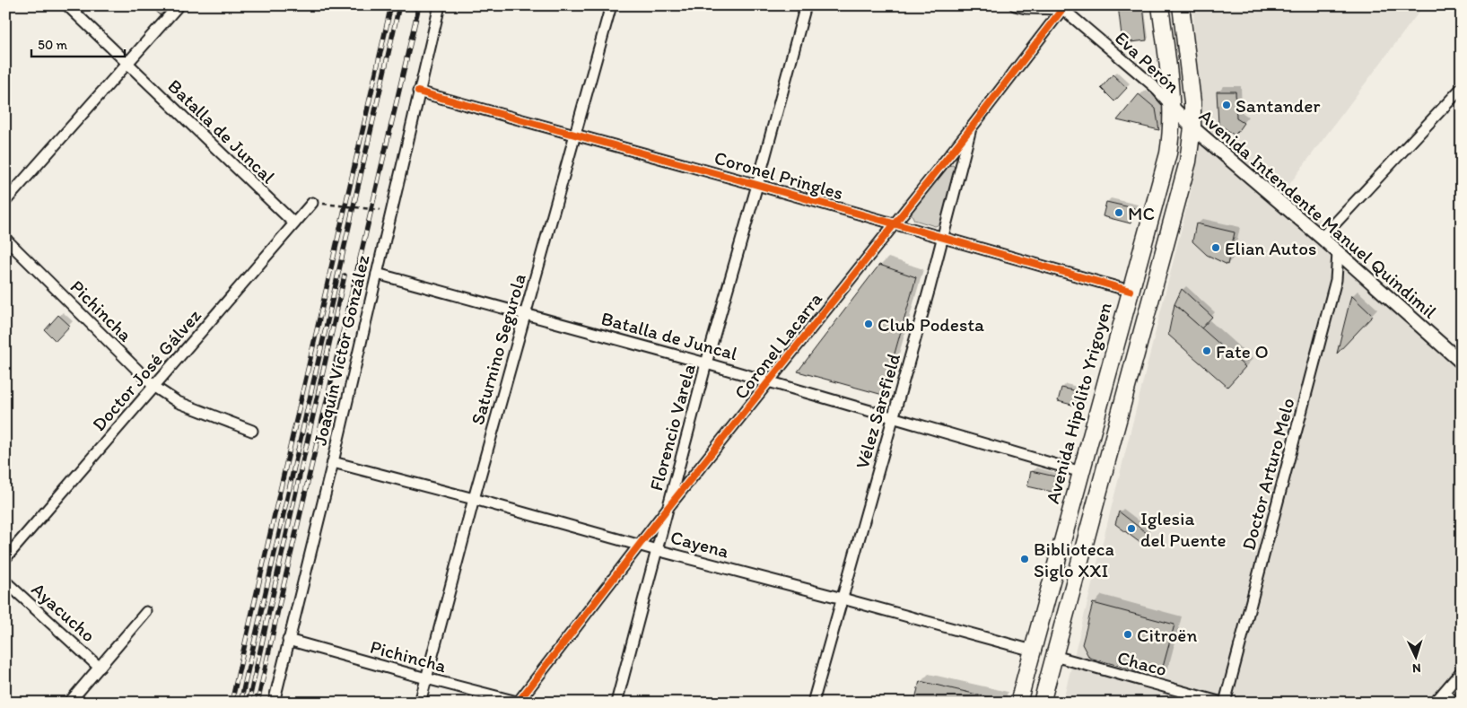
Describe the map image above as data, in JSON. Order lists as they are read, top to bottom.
{
  "streets": {
    "main road": ["Avenida Hipólito Yrigoyen"],
    "street": [
      "Eva Perón",
      "Batalla de Juncal",
      "Coronel Pringles",
      "Avenida Intendente Manuel Quindimil",
      "Pichincha",
      "Coronel Lacarra",
      "Saturnino Segurola",
      "Joaquín Víctor González",
      "Doctor José Gálvez",
      "Vélez Sarsfield",
      "Florencio Varela",
      "Doctor Arturo Melo",
      "Cayena",
      "Ayacucho",
      "Chaco"
    ]
  },
  "crossings": [
    ["Eva Perón", "Avenida Intendente Manuel Quindimil"],
    ["Eva Perón", "Coronel Lacarra"],
    ["Eva Perón", "Avenida Hipólito Yrigoyen"],
    ["Batalla de Juncal", "Coronel Lacarra"],
    ["Batalla de Juncal", "Saturnino Segurola"],
    ["Batalla de Juncal", "Joaquín Víctor González"],
    ["Batalla de Juncal", "Doctor José Gálvez"],
    ["Batalla de Juncal", "Avenida Hipólito Yrigoyen"],
    ["Batalla de Juncal", "Vélez Sarsfield"],
    ["Batalla de Juncal", "Florencio Varela"],
    ["Coronel Pringles", "Coronel Lacarra"],
    ["Coronel Pringles", "Saturnino Segurola"],
    ["Coronel Pringles", "Joaquín Víctor González"],
    ["Coronel Pringles", "Avenida Hipólito Yrigoyen"],
    ["Coronel Pringles", "Vélez Sarsfield"],
    ["Coronel Pringles", "Florencio Varela"],
    ["Avenida Intendente Manuel Quindimil", "Avenida Hipólito Yrigoyen"],
    ["Avenida Intendente Manuel Quindimil", "Doctor Arturo Melo"],
    ["Pichincha", "Coronel Lacarra"],
    ["Pichincha", "Saturnino Segurola"],
    ["Pichincha", "Joaquín Víctor González"],
    ["Pichincha", "Doctor José Gálvez"],
    ["Coronel Lacarra", "Vélez Sarsfield"],
    ["Coronel Lacarra", "Florencio Varela"],
    ["Coronel Lacarra", "Cayena"],
    ["Saturnino Segurola", "Cayena"],
    ["Joaquín Víctor González", "Cayena"],
    ["Avenida Hipólito Yrigoyen", "Cayena"],
    ["Vélez Sarsfield", "Cayena"],
    ["Florencio Varela", "Cayena"],
    ["Doctor Arturo Melo", "Chaco"]
  ],
  "places": [
    "Santander",
    "MC",
    "Elian Autos",
    "Club Podesta",
    "Fate O",
    "Iglesia del Puente",
    "Biblioteca Siglo XXI",
    "Citroën"
  ],
  "scale_bar": "50 m",
  "north": "bottom"
}
